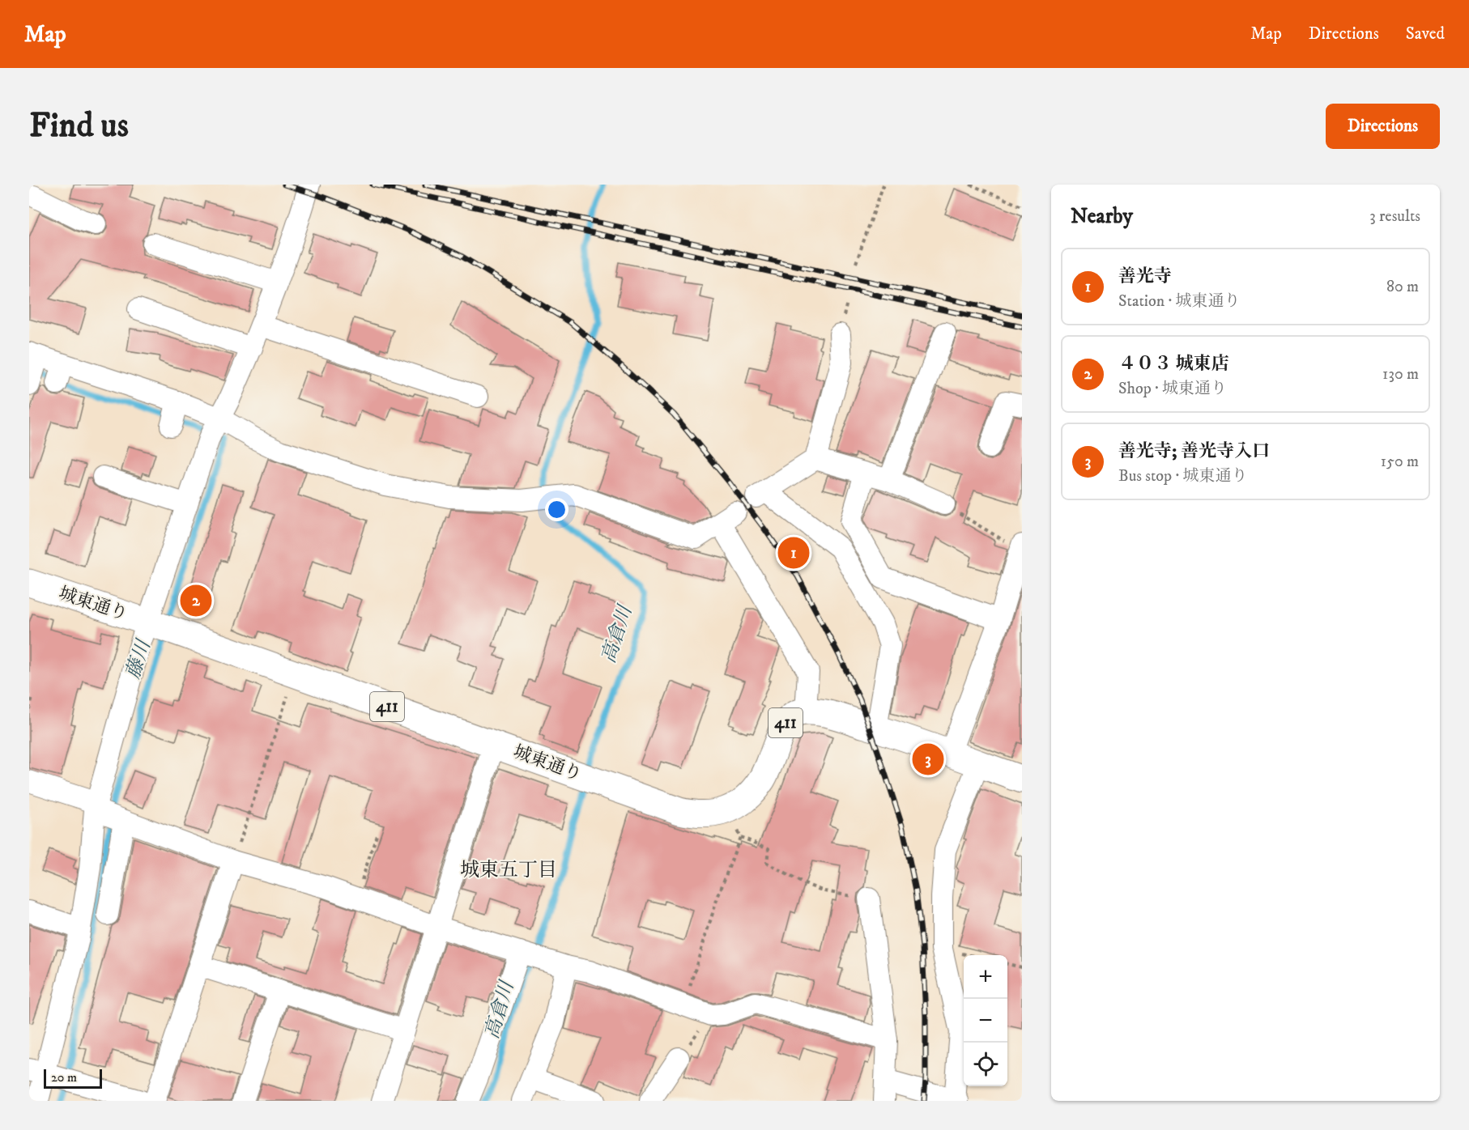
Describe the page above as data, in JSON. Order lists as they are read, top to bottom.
{
  "streets": {
    "highway": ["城東通り", "411"]
  },
  "crossings": [
    ["城東通り", "411"]
  ],
  "districts": ["城東五丁目"],
  "water": ["高倉川", "藤川"],
  "scale_bar": "20 m",
  "page": {
    "header": "Map",
    "nav": ["Map", "Directions", "Saved"],
    "buttons": "Directions",
    "title": "Find us",
    "heading": ["Nearby", "3 results"],
    "list": [
      {
        "mark": "1",
        "name": "善光寺",
        "note": "Station · 城東通り",
        "value": "80 m"
      },
      {
        "mark": "2",
        "name": "４０３ 城東店",
        "note": "Shop · 城東通り",
        "value": "130 m"
      },
      {
        "mark": "3",
        "name": "善光寺; 善光寺入口",
        "note": "Bus stop · 城東通り",
        "value": "150 m"
      }
    ],
    "pins": ["1", "2", "3"],
    "map_buttons": ["+", "−"],
    "scale": "20 m"
  }
}
